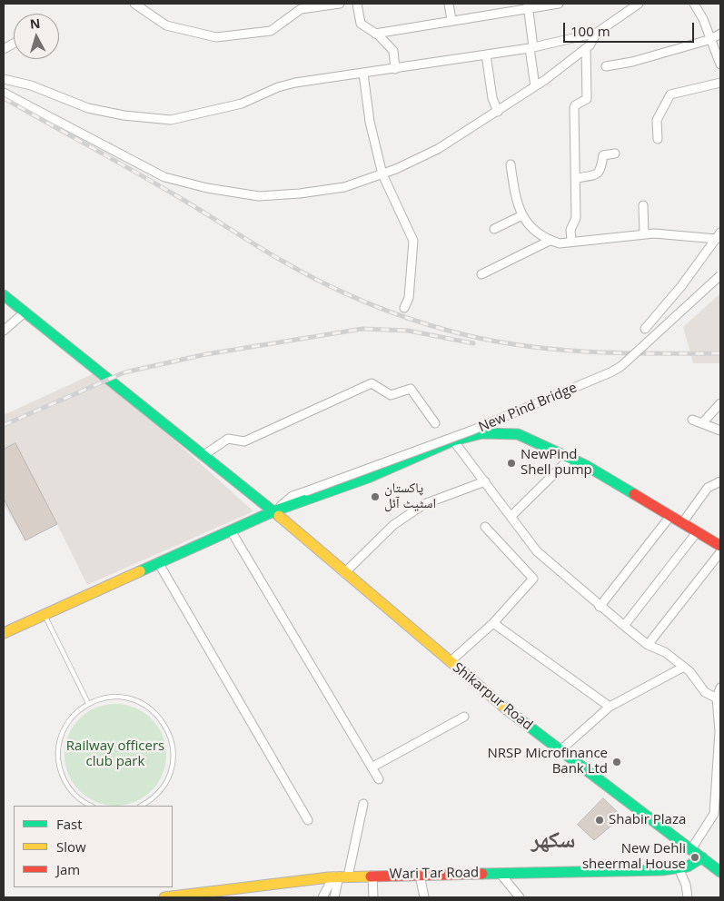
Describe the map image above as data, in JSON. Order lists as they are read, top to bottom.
{
  "streets": {
    "main road": ["Shikarpur Road", "Wari Tar Road"],
    "street": ["New Pind Bridge"]
  },
  "crossings": [
    ["New Pind Bridge", "Shikarpur Road"],
    ["Shikarpur Road", "Wari Tar Road"]
  ],
  "districts": ["سکھر"],
  "parks": ["Railway officers club park"],
  "places": [
    "NewPind Shell pump",
    "پاکستان اسٹیٹ آئل",
    "NRSP Microfinance Bank Ltd",
    "Shabir Plaza",
    "New Dehli sheermal House"
  ],
  "legend": ["Fast", "Slow", "Jam"],
  "scale_bar": "100 m",
  "north": "top"
}
